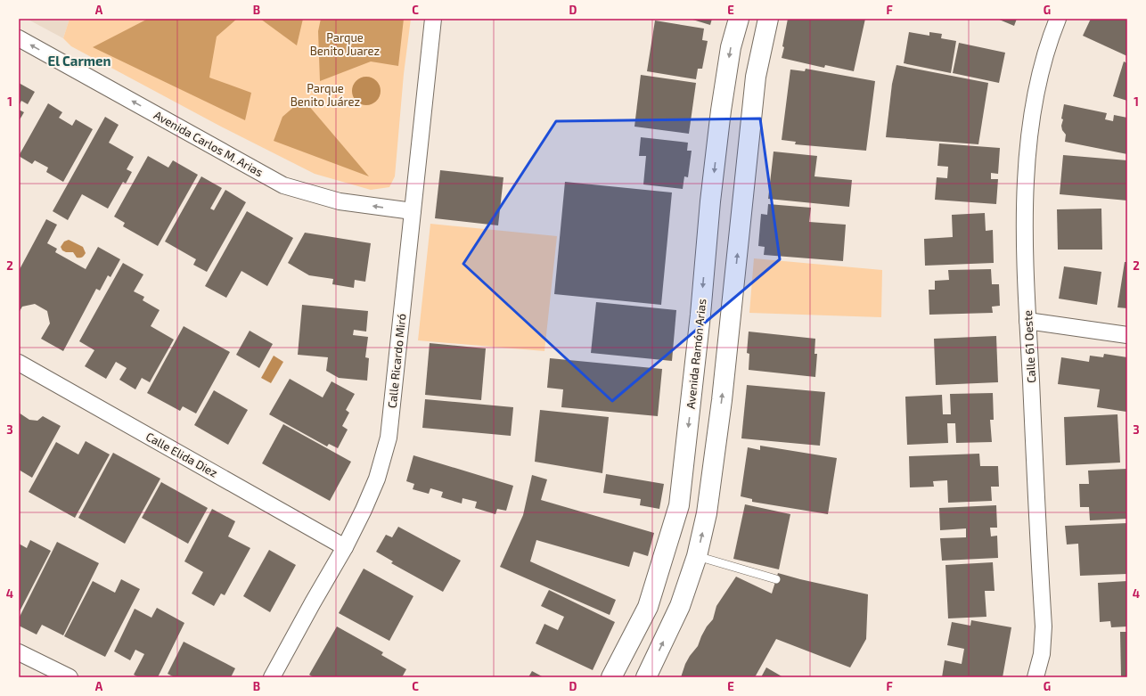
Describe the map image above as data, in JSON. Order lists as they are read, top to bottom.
{
  "streets": {
    "main road": ["Avenida Ramón Arias"],
    "street": [
      "Avenida Carlos M. Arias",
      "Calle 61 Oeste",
      "Calle Ricardo Miró",
      "Calle Elida Diez"
    ]
  },
  "crossings": [
    ["Avenida Carlos M. Arias", "Calle Ricardo Miró"],
    ["Calle Ricardo Miró", "Calle Elida Diez"]
  ],
  "one_way": ["Avenida Carlos M. Arias"],
  "districts": ["El Carmen"],
  "parks": ["Parque Benito Juarez", "Parque Benito Juárez"],
  "grid": {
    "columns": [
      "A",
      "B",
      "C",
      "D",
      "E",
      "F",
      "G"
    ],
    "rows": [
      "1",
      "2",
      "3",
      "4"
    ]
  }
}
